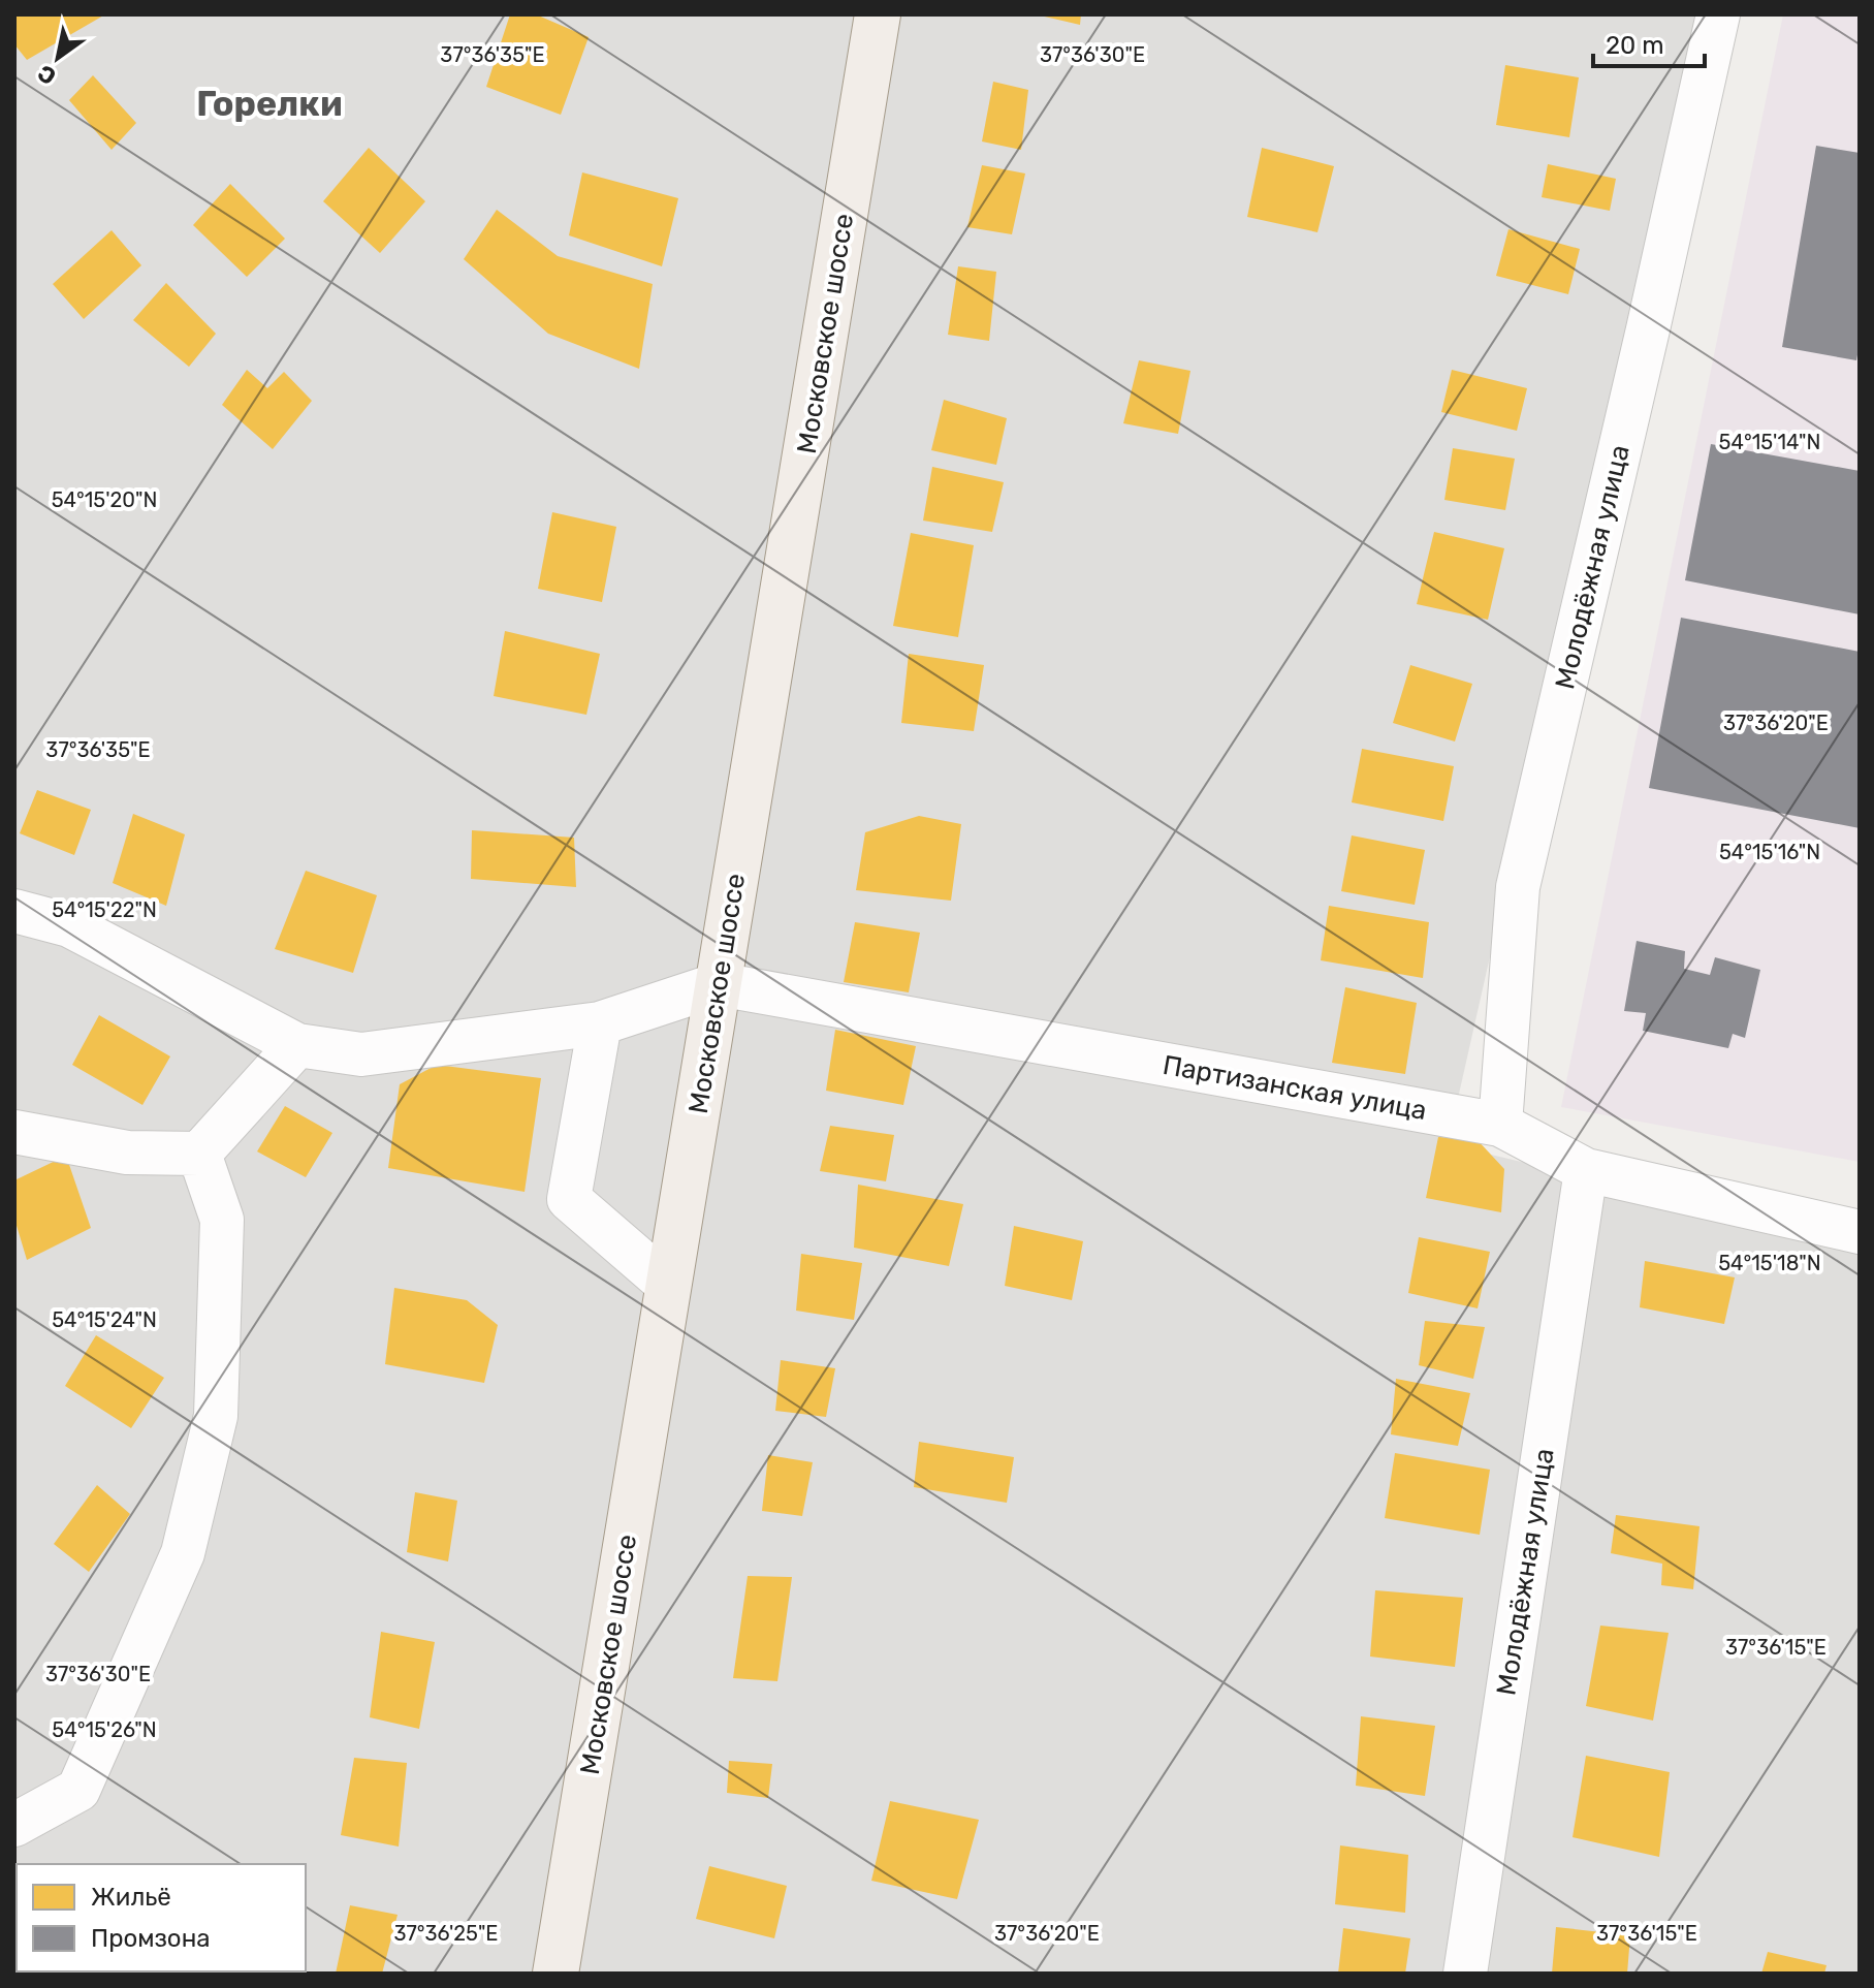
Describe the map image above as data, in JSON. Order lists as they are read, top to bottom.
{
  "streets": {
    "main road": ["Московское шоссе"],
    "street": ["Молодёжная улица", "Партизанская улица"]
  },
  "crossings": [
    ["Московское шоссе", "Партизанская улица"],
    ["Молодёжная улица", "Партизанская улица"]
  ],
  "districts": ["Горелки"],
  "legend": ["Жильё", "Промзона"],
  "scale_bar": "20 m",
  "north": "bottom left",
  "coordinates": [
    "37°36'35\"E",
    "37°36'30\"E",
    "54°15'14\"N",
    "54°15'20\"N",
    "37°36'20\"E",
    "54°15'16\"N",
    "54°15'22\"N",
    "54°15'18\"N",
    "54°15'24\"N",
    "37°36'15\"E",
    "54°15'26\"N",
    "37°36'25\"E"
  ]
}
